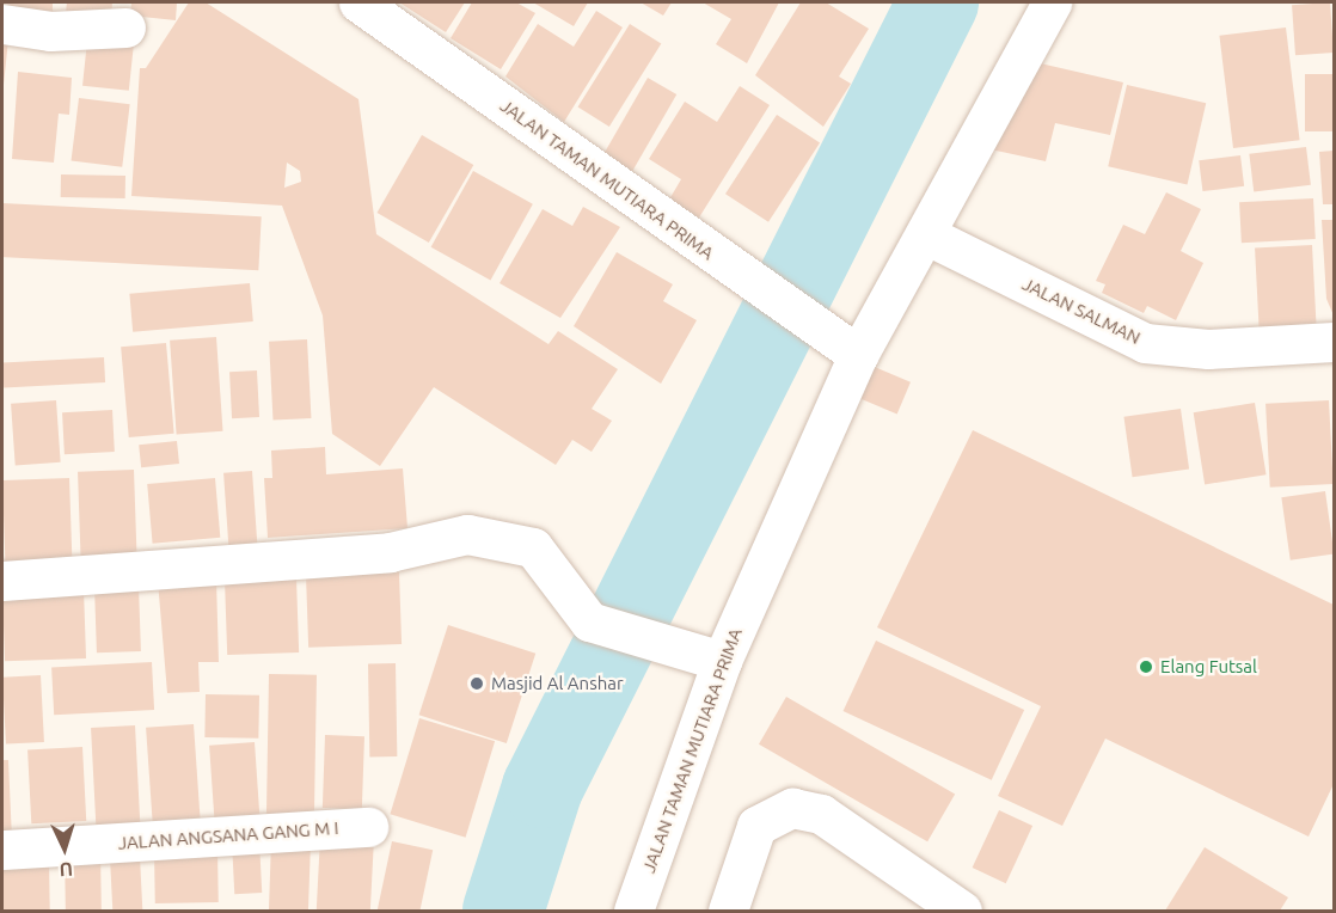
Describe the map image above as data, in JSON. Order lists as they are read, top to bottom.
{
  "streets": {
    "street": ["JALAN TAMAN MUTIARA PRIMA", "JALAN SALMAN", "JALAN ANGSANA GANG M I"]
  },
  "crossings": [
    ["JALAN TAMAN MUTIARA PRIMA", "JALAN SALMAN"]
  ],
  "places": ["Elang Futsal", "Masjid Al Anshar"],
  "north": "bottom"
}
